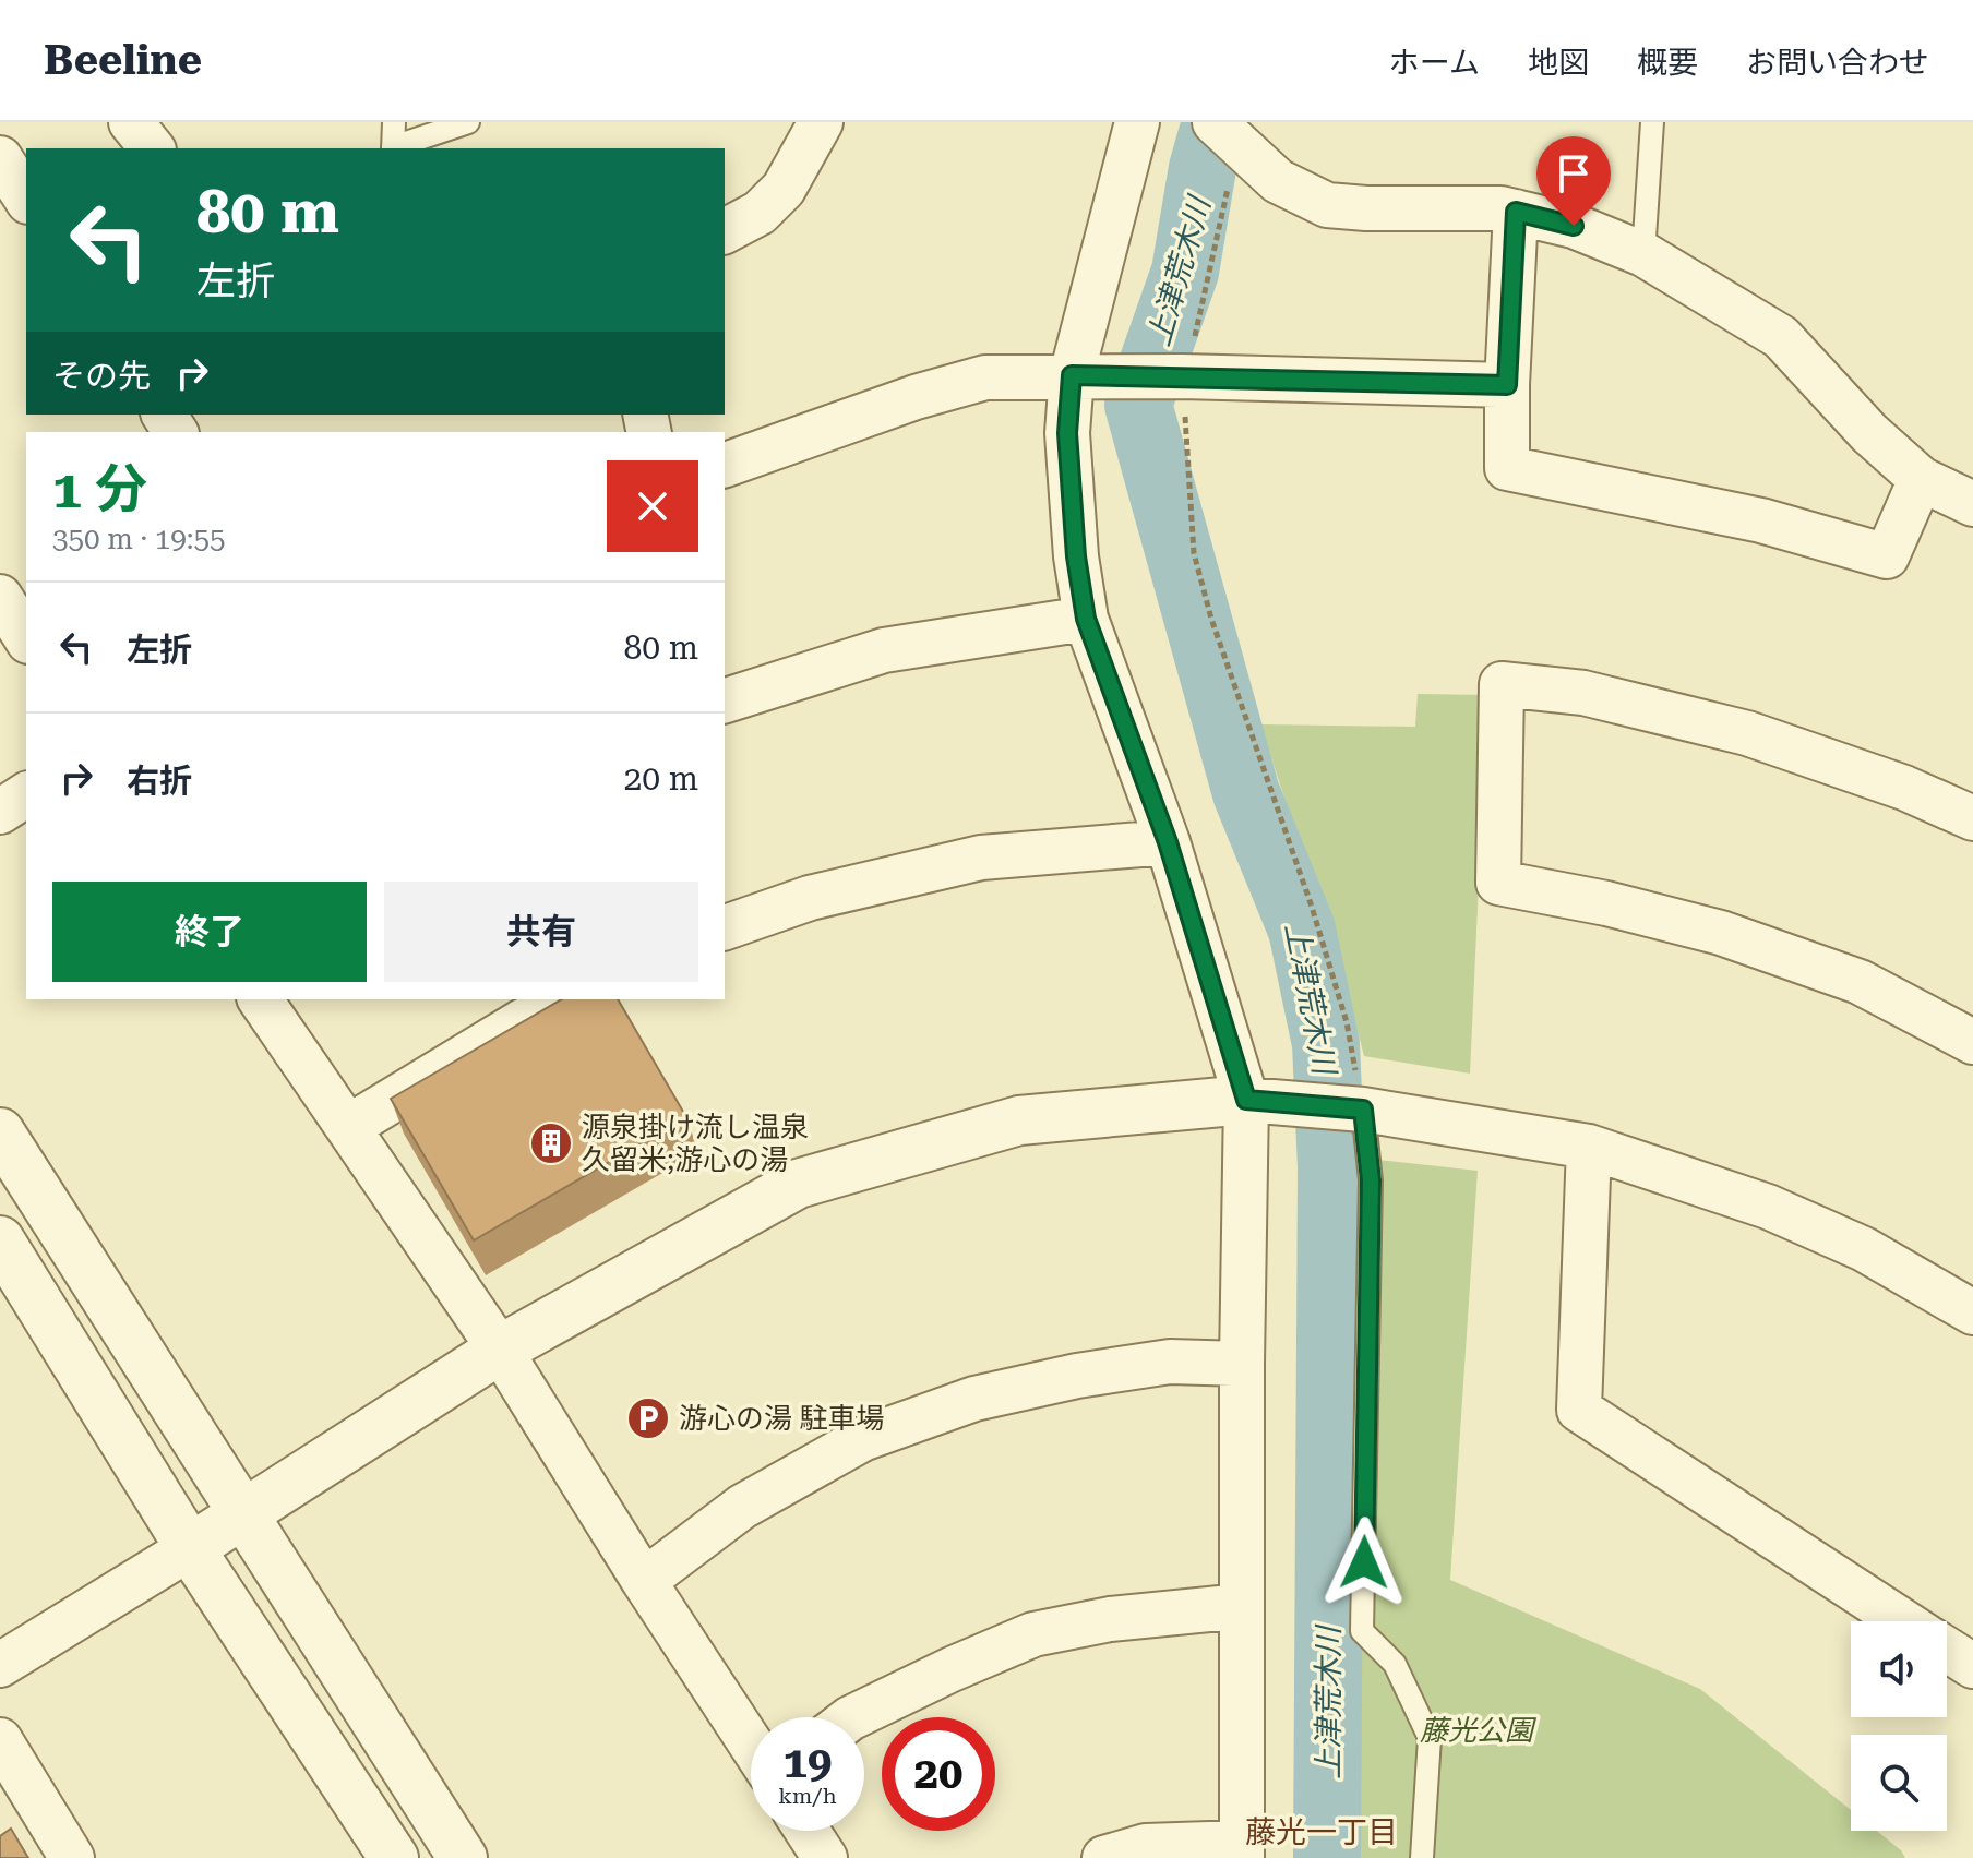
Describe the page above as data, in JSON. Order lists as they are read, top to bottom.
{
  "districts": ["藤光一丁目"],
  "water": ["上津荒木川"],
  "parks": ["藤光公園"],
  "places": {
    "building": ["源泉掛け流し温泉 久留米;游心の湯"],
    "parking": ["游心の湯 駐車場"]
  },
  "page": {
    "header": "Beeline",
    "nav": [
      "ホーム",
      "地図",
      "概要",
      "お問い合わせ"
    ],
    "turn": ["80 m", "左折"],
    "then": "その先",
    "heading": ["1 分", "350 m · 19:55"],
    "list": [
      {
        "name": "左折",
        "value": "80 m"
      },
      {
        "name": "右折",
        "value": "20 m"
      }
    ],
    "buttons": ["終了", "共有"],
    "speed": "19 km/h",
    "limit": "20"
  }
}
